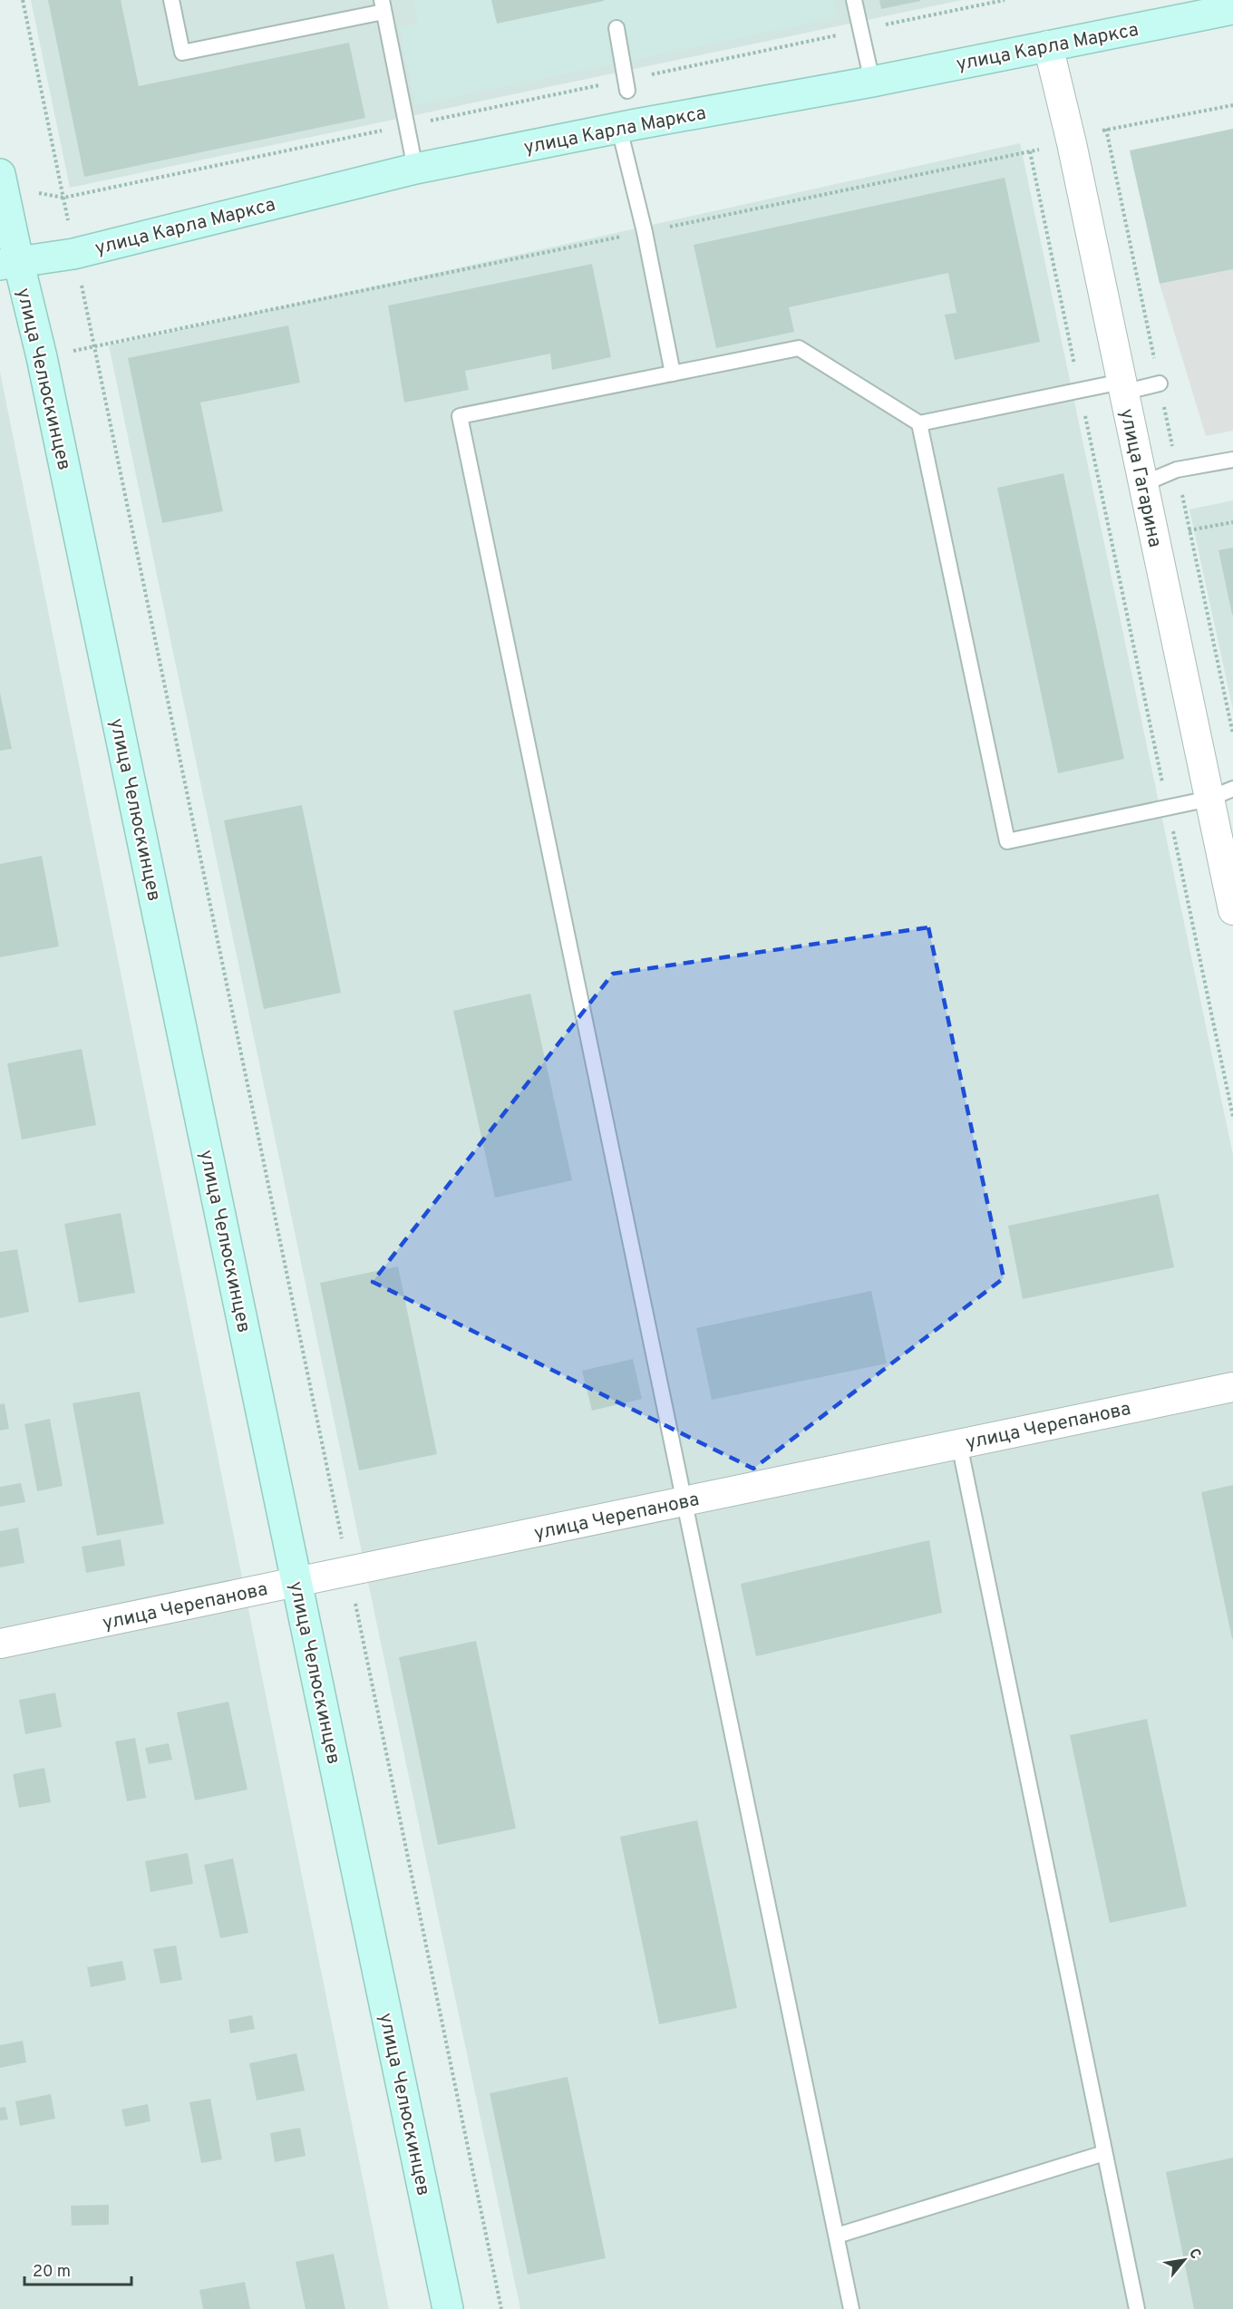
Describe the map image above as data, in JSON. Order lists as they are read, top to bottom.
{
  "streets": {
    "street": [
      "улица Карла Маркса",
      "улица Челюскинцев",
      "улица Гагарина",
      "улица Черепанова"
    ]
  },
  "crossings": [
    ["улица Карла Маркса", "улица Челюскинцев"],
    ["улица Карла Маркса", "улица Гагарина"],
    ["улица Челюскинцев", "улица Черепанова"]
  ],
  "scale_bar": "20 m",
  "north": "top right"
}
